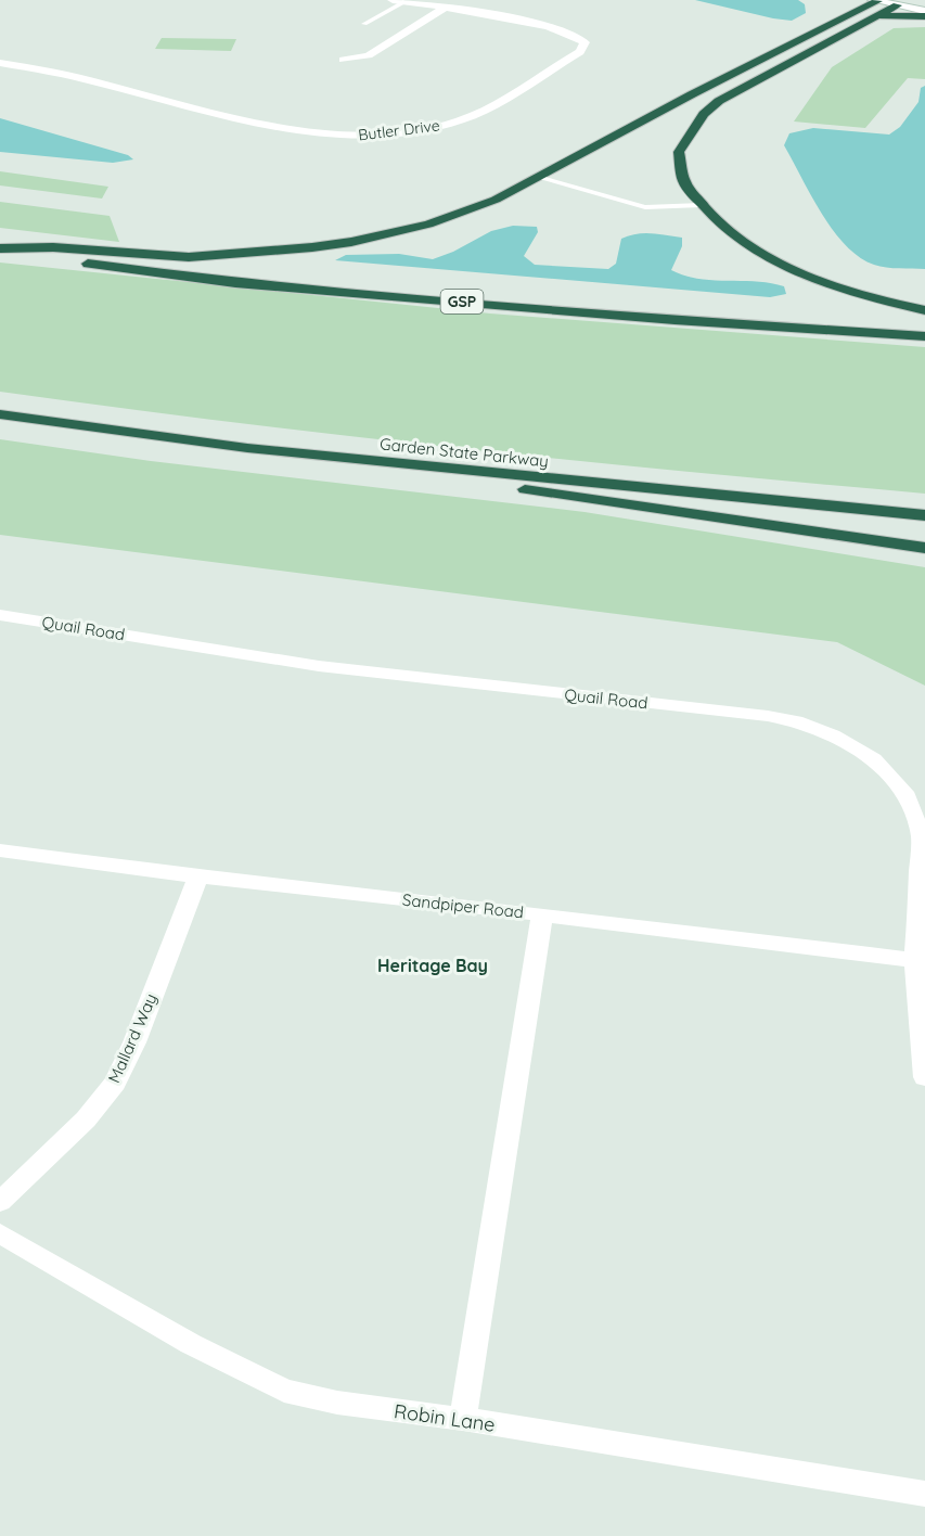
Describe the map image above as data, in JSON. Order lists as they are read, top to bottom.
{
  "streets": {
    "highway": ["GSP", "Garden State Parkway"],
    "street": [
      "Butler Drive",
      "Quail Road",
      "Sandpiper Road",
      "Mallard Way",
      "Robin Lane"
    ]
  },
  "crossings": [
    ["Quail Road", "Sandpiper Road"],
    ["Sandpiper Road", "Mallard Way"]
  ],
  "districts": ["Heritage Bay"]
}
